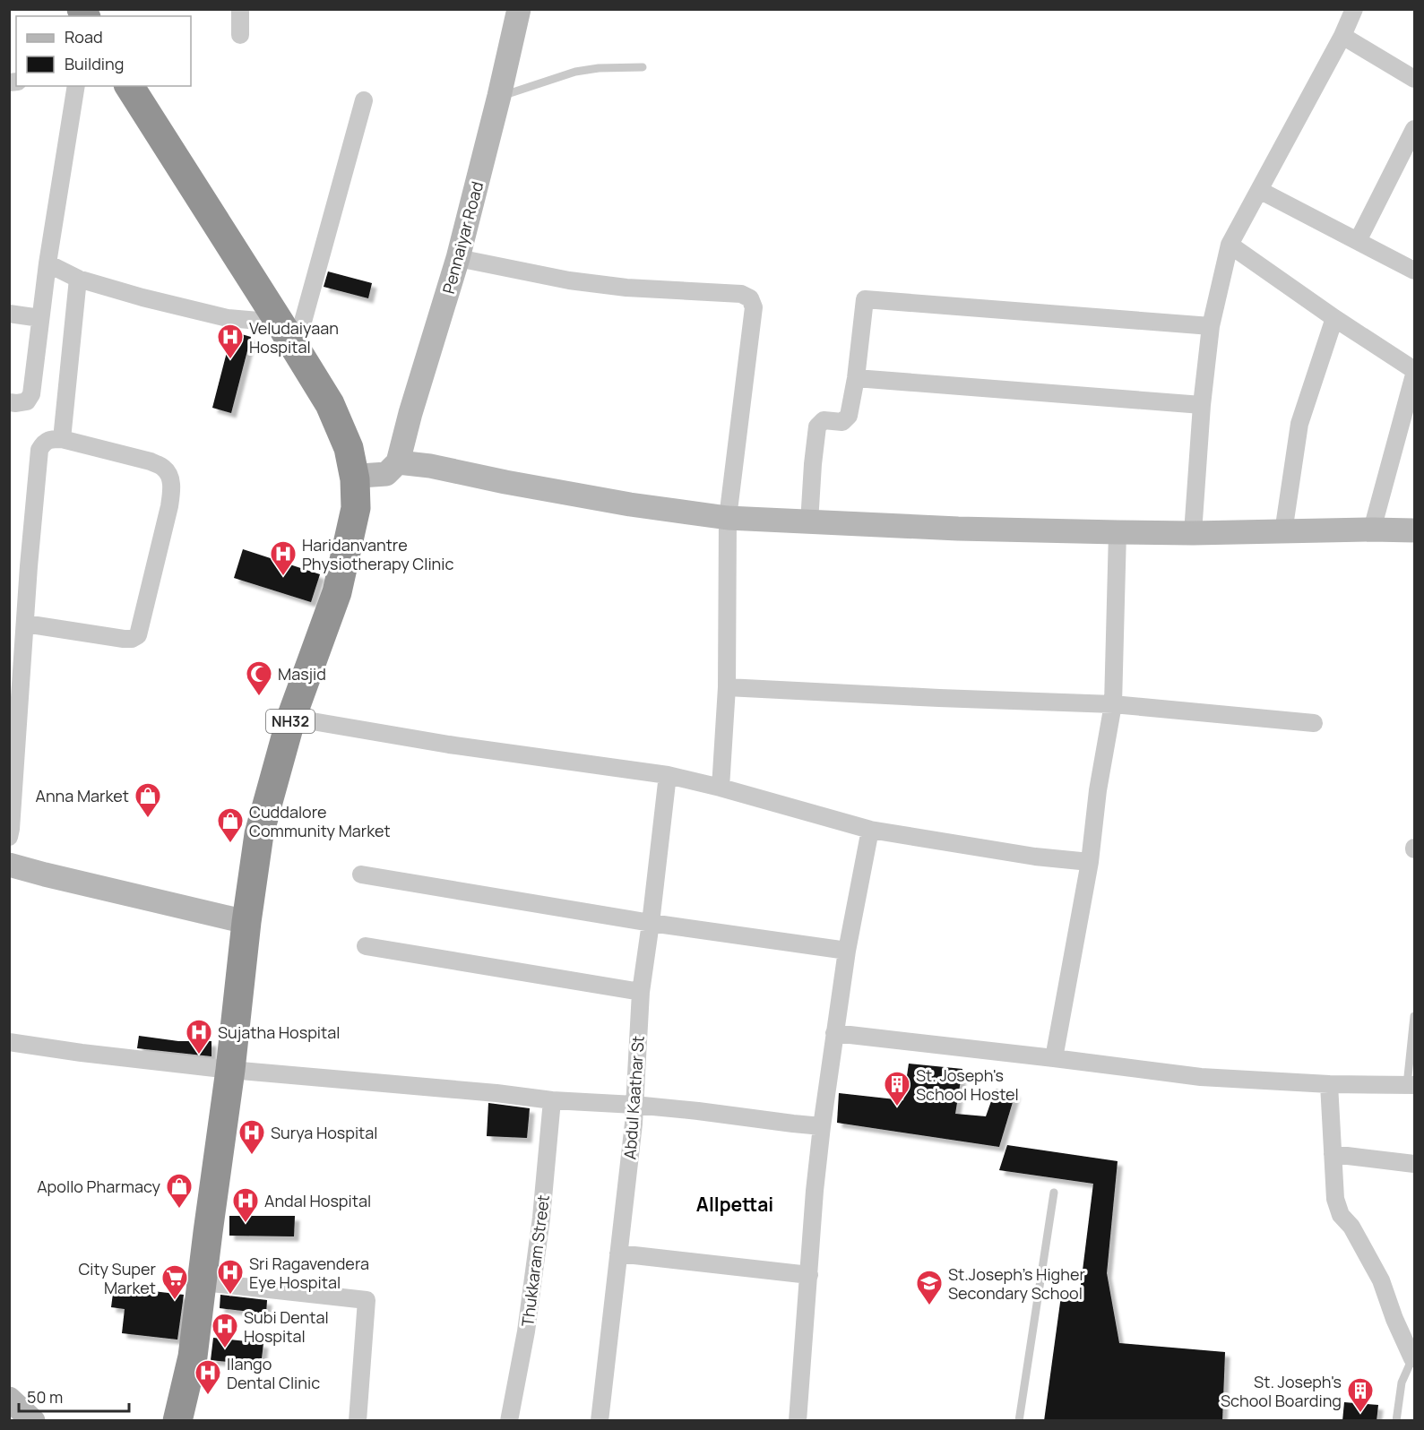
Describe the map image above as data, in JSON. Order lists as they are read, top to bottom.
{
  "streets": {
    "highway": ["NH32"],
    "street": ["Pennaiyar Road", "Abdul Kaathar St", "Thukkaram Street"]
  },
  "districts": ["Allpettai"],
  "places": {
    "hospital": [
      "Veludaiyaan Hospital",
      "Haridanvantre Physiotherapy Clinic",
      "Sujatha Hospital",
      "Surya Hospital",
      "Andal Hospital",
      "Sri Ragavendera Eye Hospital",
      "Subi Dental Hospital",
      "Ilango Dental Clinic"
    ],
    "mosque": ["Masjid"],
    "shop": ["Anna Market", "Cuddalore Community Market", "Apollo Pharmacy"],
    "building": ["St. Joseph's School Hostel", "St. Joseph's School Boarding"],
    "supermarket": ["City Super Market"],
    "school or university": ["St.Joseph's Higher Secondary School"]
  },
  "legend": ["Road", "Building"],
  "scale_bar": "50 m"
}
